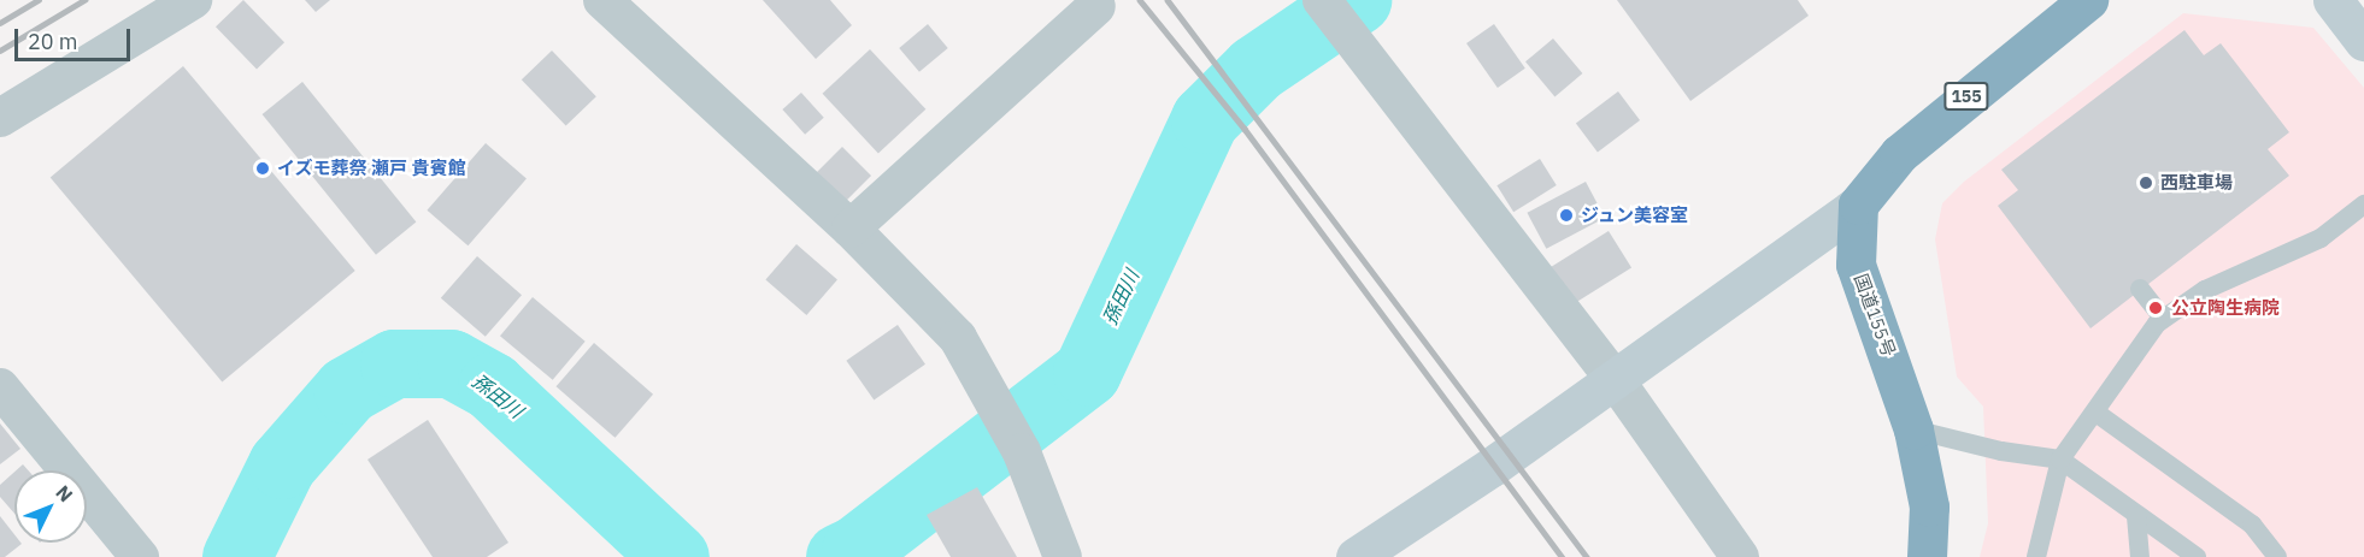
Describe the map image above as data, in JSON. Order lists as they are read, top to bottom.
{
  "streets": {
    "highway": ["155", "国道155号"]
  },
  "crossings": [
    ["155", "国道155号"]
  ],
  "water": ["孫田川"],
  "places": [
    "イズモ葬祭 瀬戸 貴賓館",
    "西駐車場",
    "ジュン美容室",
    "公立陶生病院"
  ],
  "scale_bar": "20 m",
  "north": "top right"
}
